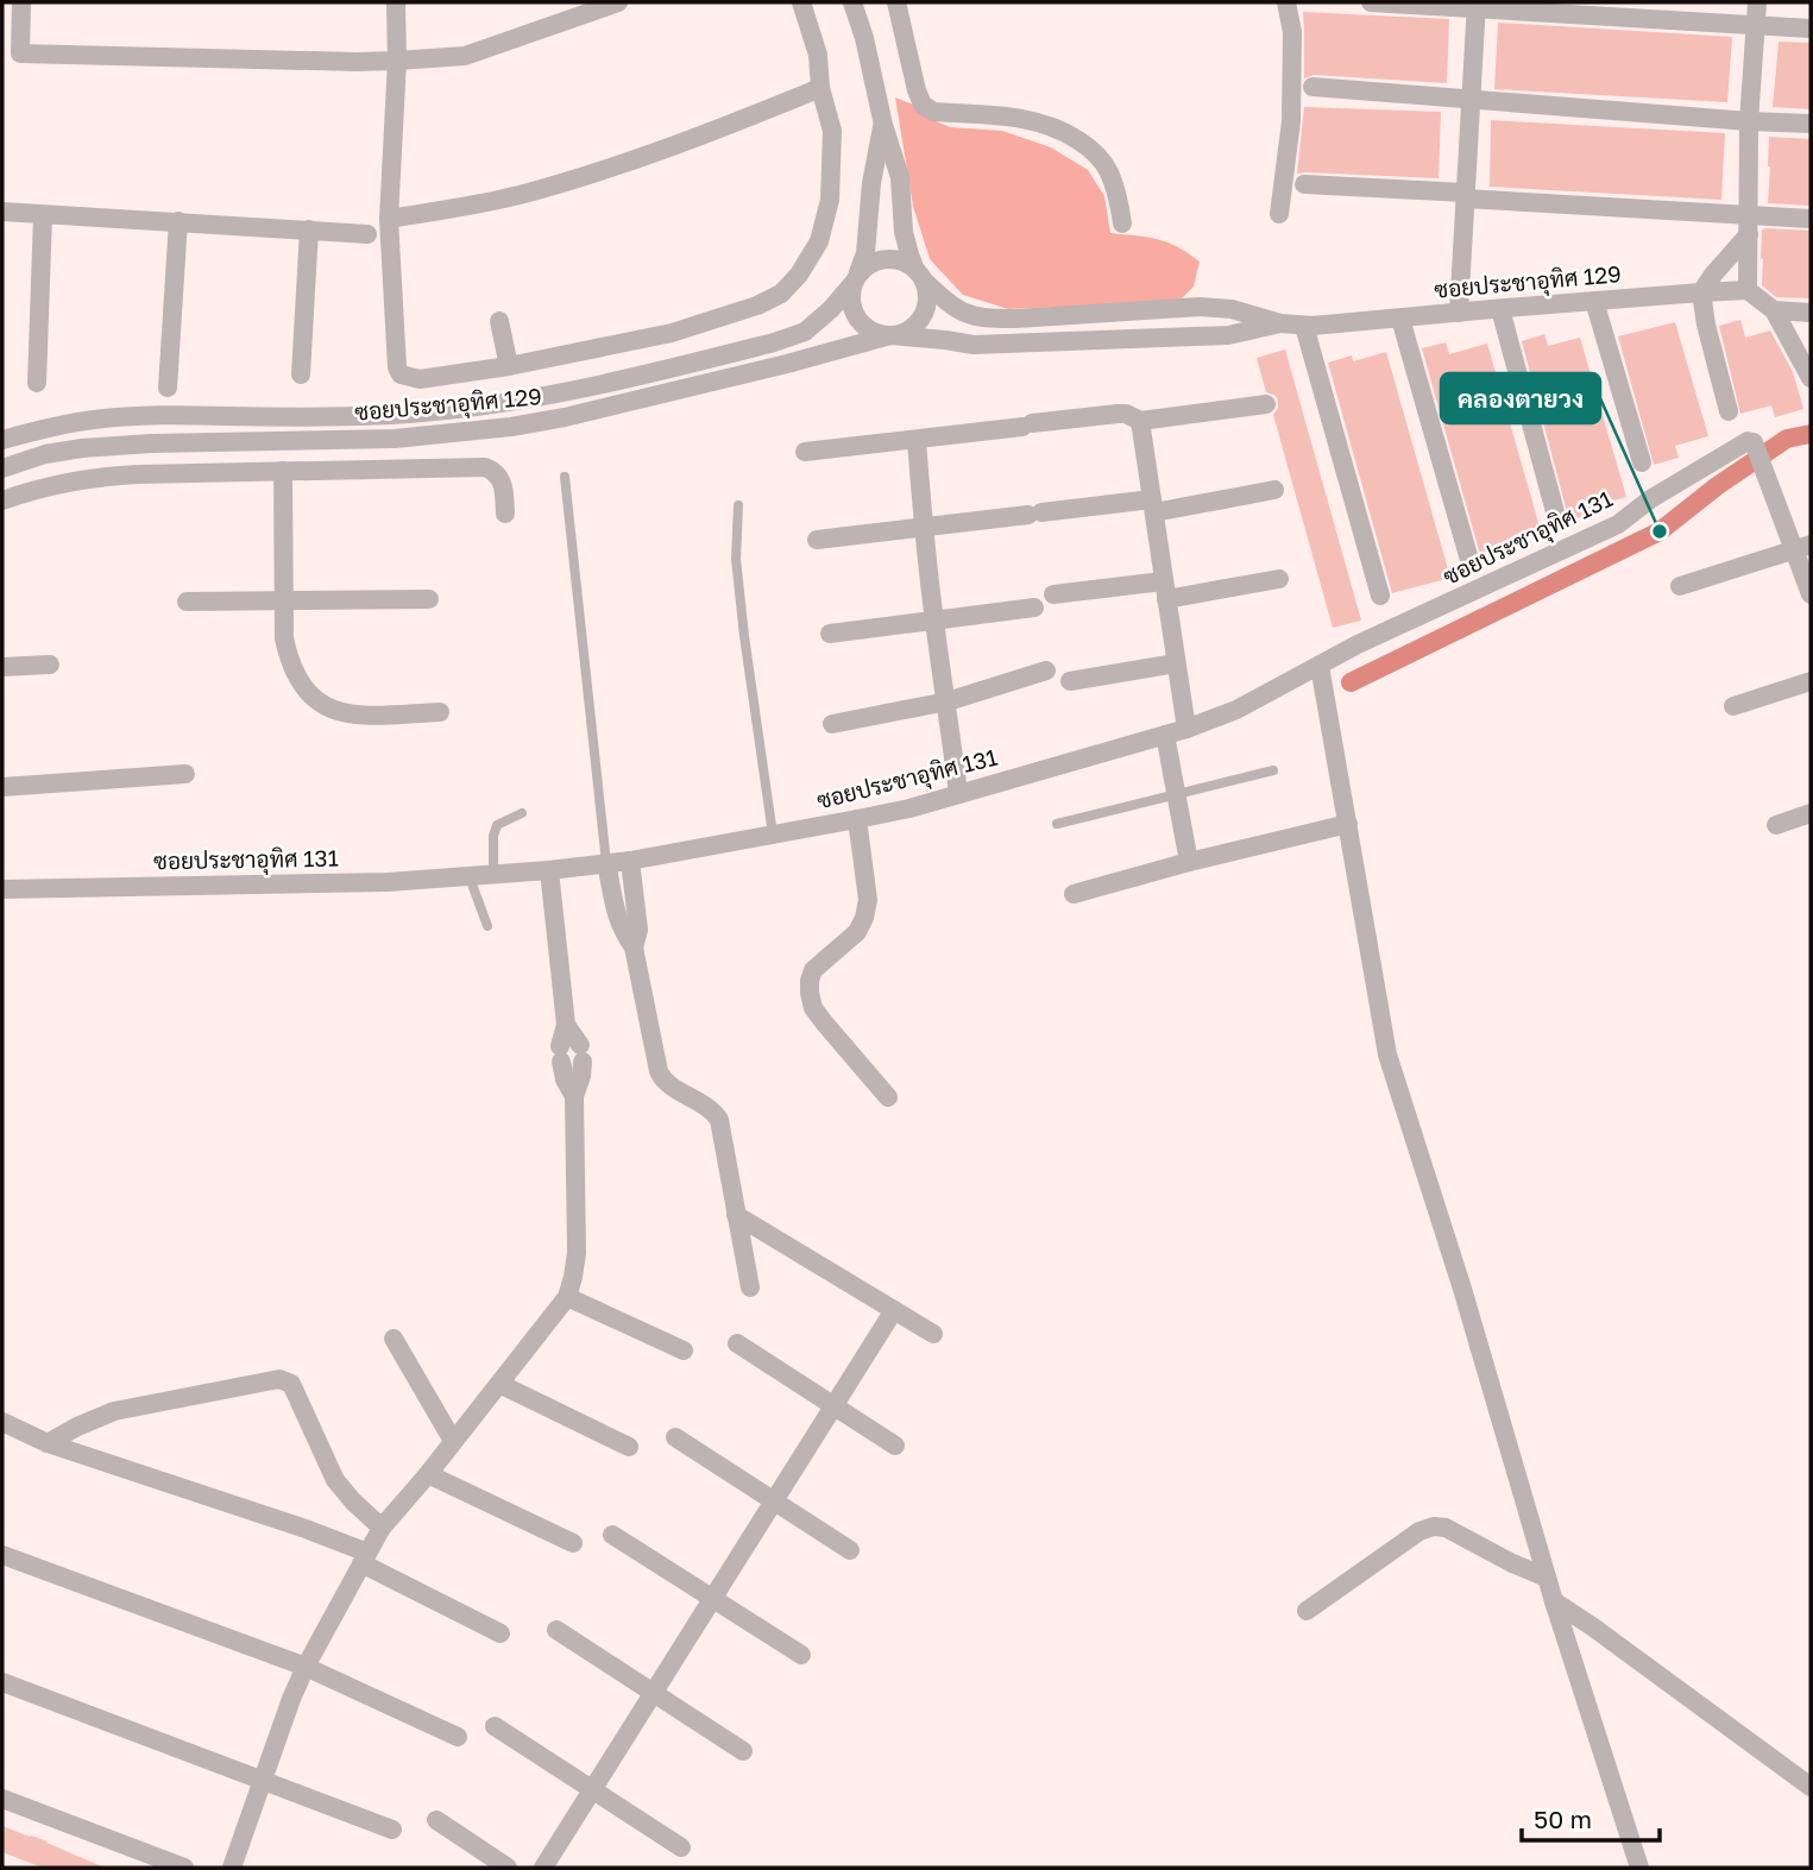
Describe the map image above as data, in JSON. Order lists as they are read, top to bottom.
{
  "streets": {
    "street": ["ซอยประชาอุทิศ 129", "ซอยประชาอุทิศ 131"]
  },
  "places": ["คลองตายวง"],
  "scale_bar": "50 m"
}
